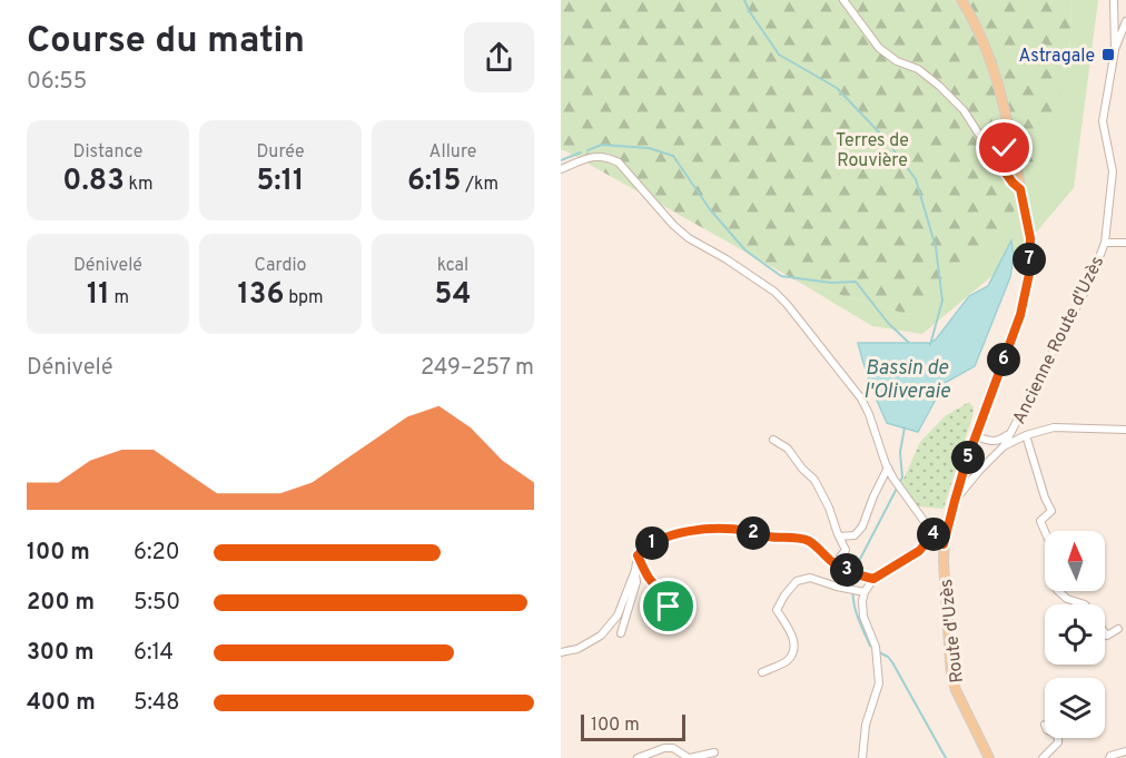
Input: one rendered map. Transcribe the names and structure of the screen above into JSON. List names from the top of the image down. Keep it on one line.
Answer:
{"streets":{"main road":["Route d'Uzès"],"street":["Ancienne Route d'Uzès"]},"crossings":[["Ancienne Route d'Uzès","Route d'Uzès"]],"water":["Bassin de l'Oliveraie"],"parks":["Terres de Rouvière"],"places":{"transit":["Astragale"]},"scale_bar":"100 m","north":"top","page":{"heading":["Course du matin","06:55"],"stats":[["Distance","0.83 km"],["Durée","5:11"],["Allure","6:15 /km"],["Dénivelé","11 m"],["Cardio","136 bpm"],["kcal","54"]],"pins":["7","6","5","2","4","1","3"],"chart":["Dénivelé","249–257 m"],"list":[{"name":"100 m","note":"6:20"},{"name":"200 m","note":"5:50"},{"name":"300 m","note":"6:14"},{"name":"400 m","note":"5:48"}],"scale":"100 m"}}
